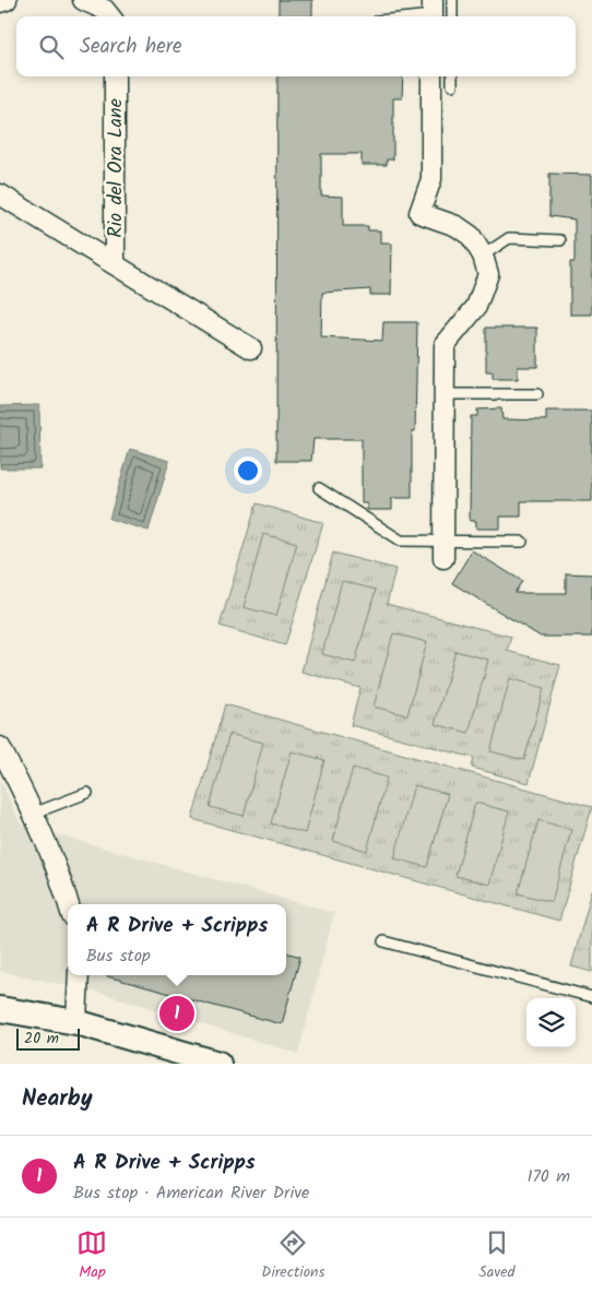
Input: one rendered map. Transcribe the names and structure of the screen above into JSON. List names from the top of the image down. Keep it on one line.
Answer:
{"streets":{"street":["Rio del Ora Lane"]},"scale_bar":"20 m","page":{"search":"Search here","popup":["A R Drive + Scripps","Bus stop"],"pins":"1","scale":"20 m","heading":"Nearby","list":[{"mark":"1","name":"A R Drive + Scripps","note":"Bus stop · American River Drive","value":"170 m"}],"nav":["Map","Directions","Saved"]}}
